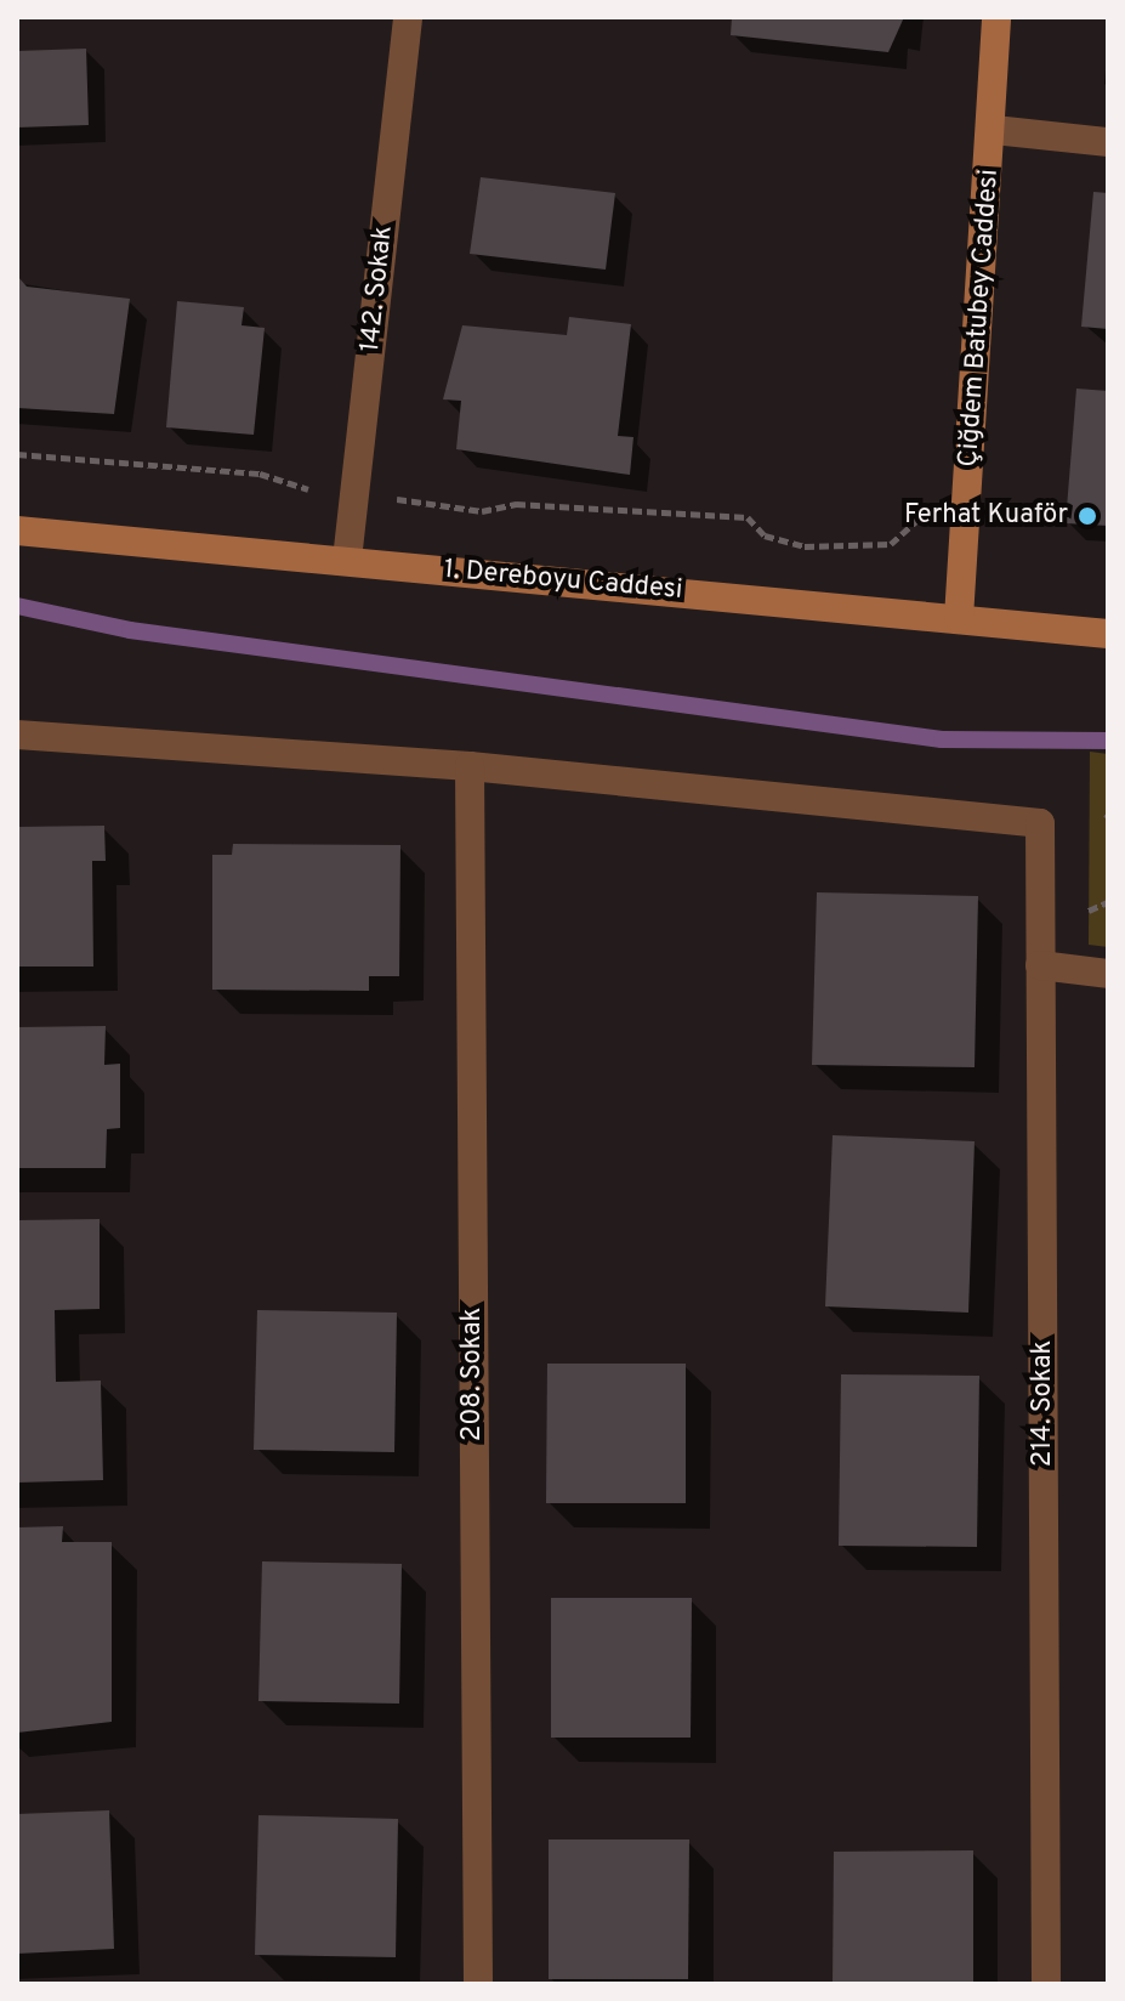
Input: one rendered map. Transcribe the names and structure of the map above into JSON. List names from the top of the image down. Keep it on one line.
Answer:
{"streets":{"main road":["Çiğdem Batubey Caddesi","1. Dereboyu Caddesi"],"street":["142. Sokak","208. Sokak","214. Sokak"]},"crossings":[["142. Sokak","1. Dereboyu Caddesi"],["Çiğdem Batubey Caddesi","1. Dereboyu Caddesi"],["208. Sokak","214. Sokak"]],"places":["Ferhat Kuaför"]}
